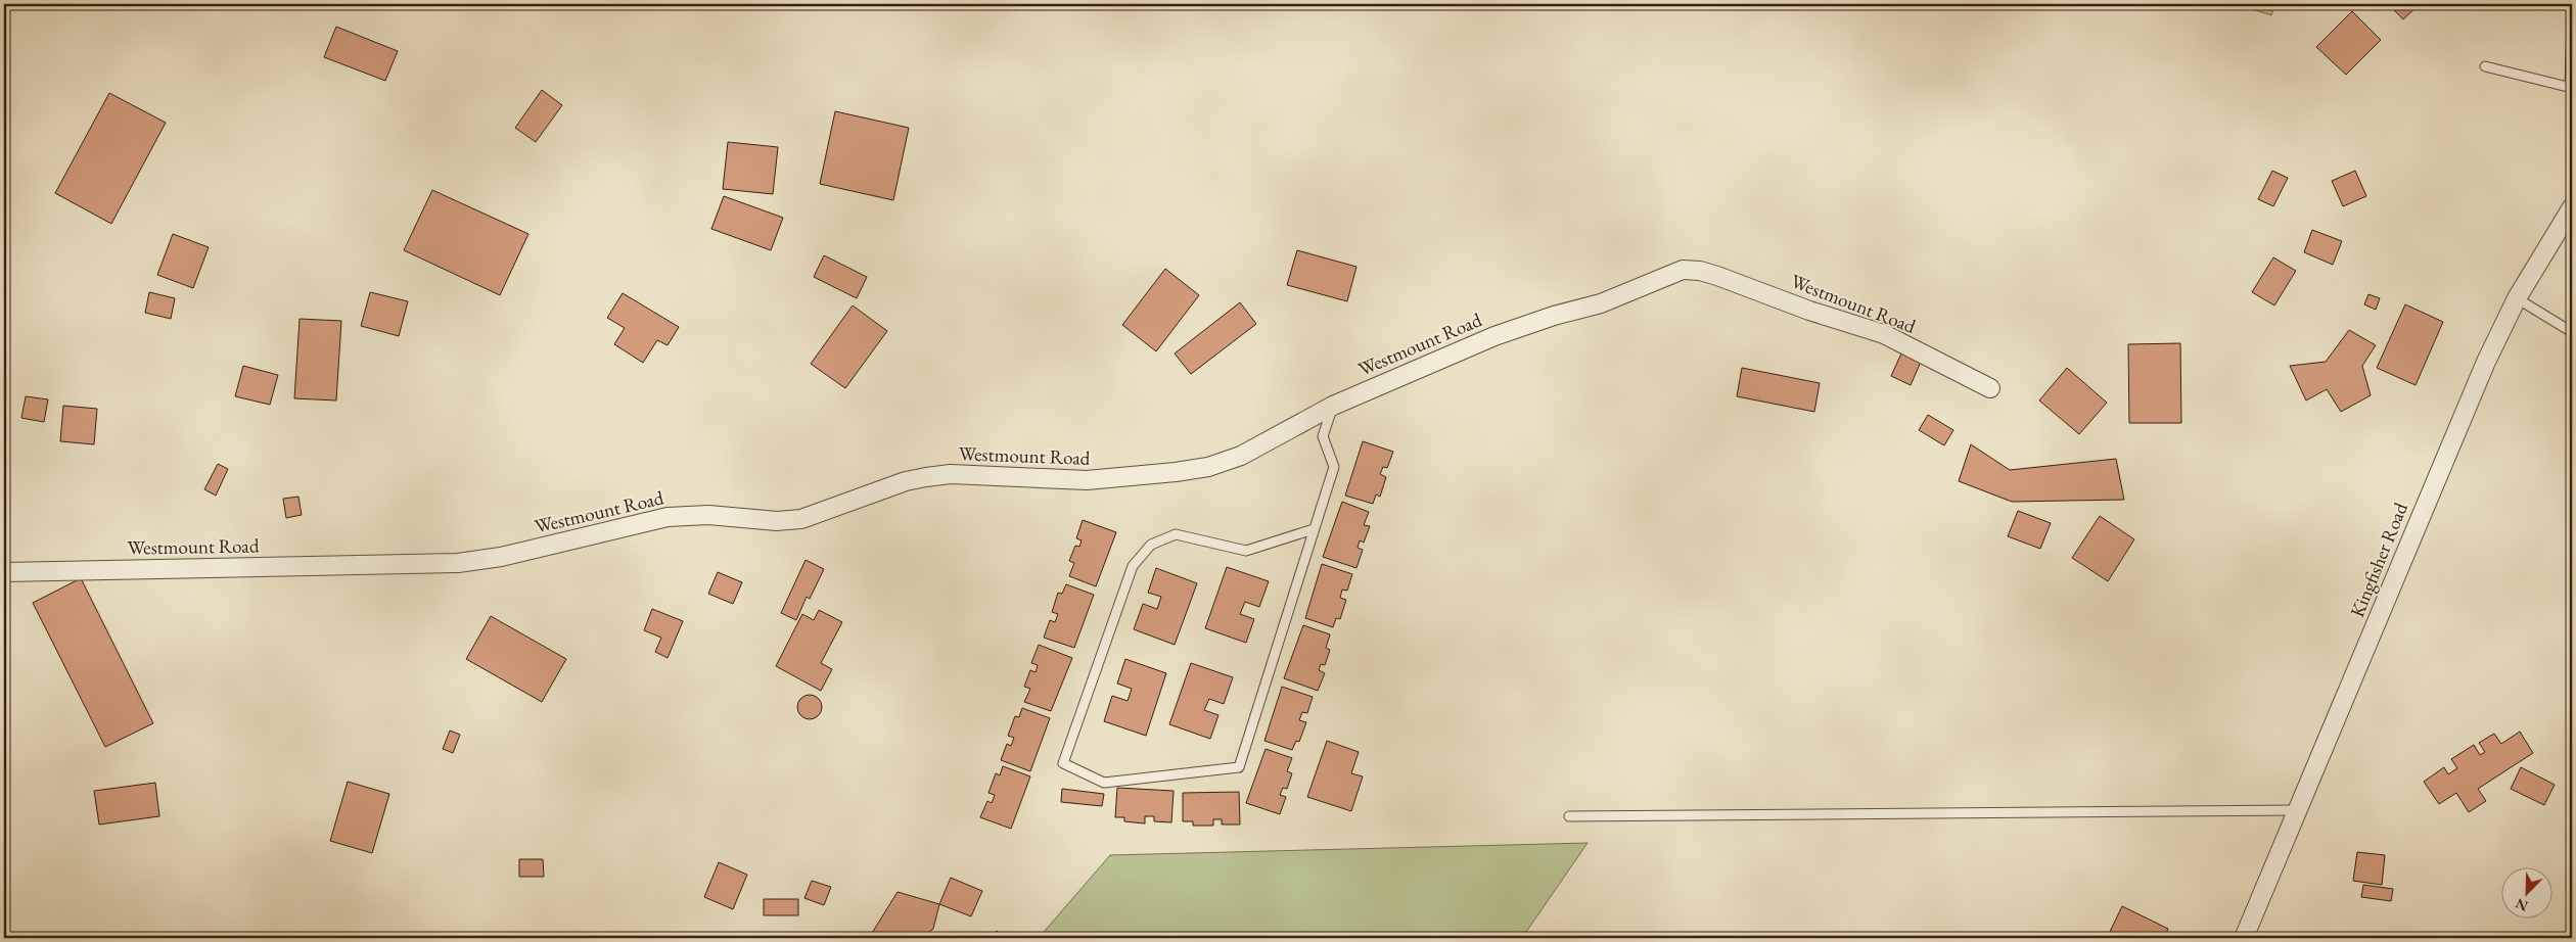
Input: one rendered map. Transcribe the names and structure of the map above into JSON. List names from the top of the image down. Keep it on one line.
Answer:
{"streets":{"street":["Westmount Road","Kingfisher Road"]},"north":"bottom left"}
